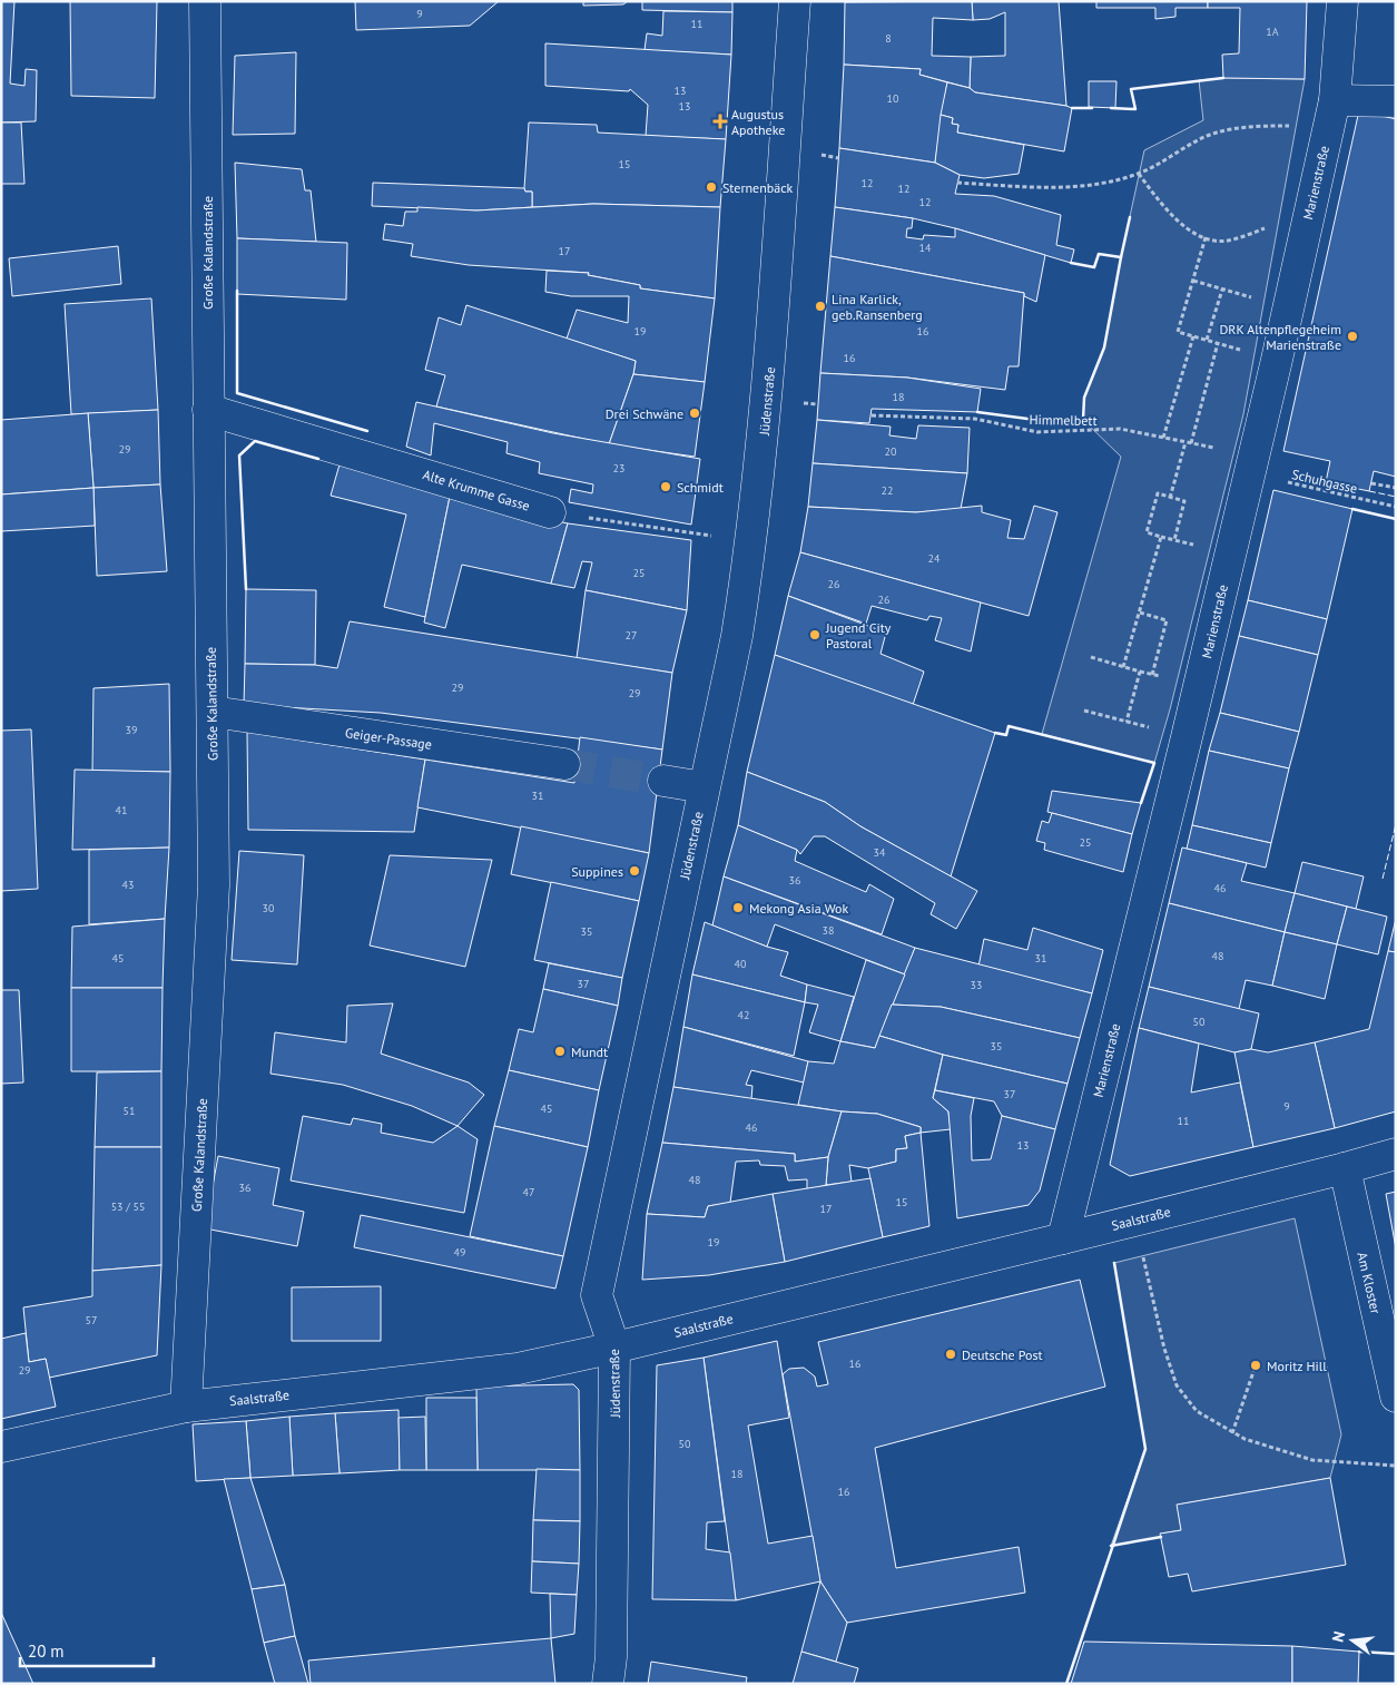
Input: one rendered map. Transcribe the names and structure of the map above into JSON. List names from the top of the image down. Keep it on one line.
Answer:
{"streets":{"street":["Marienstraße","Große Kalandstraße","Jüdenstraße","Alte Krumme Gasse","Geiger-Passage","Saalstraße","Am Kloster"],"path":["Himmelbett","Schuhgasse"]},"crossings":[["Marienstraße","Himmelbett"],["Marienstraße","Schuhgasse"],["Marienstraße","Saalstraße"],["Große Kalandstraße","Alte Krumme Gasse"],["Große Kalandstraße","Geiger-Passage"],["Große Kalandstraße","Saalstraße"],["Jüdenstraße","Saalstraße"],["Himmelbett","Schuhgasse"],["Saalstraße","Am Kloster"]],"places":{"health":["Augustus Apotheke"],"other":["Sternenbäck","Lina Karlick, geb.Ransenberg","DRK Altenpflegeheim Marienstraße","Drei Schwäne","Schmidt","Jugend City Pastoral","Suppines","Mekong Asia Wok","Mundt","Deutsche Post","Moritz Hill"]},"house_numbers":["9","11","1A","8","13","10","13","15","12","12","12","14","17","19","16","16","18","29","20","23","22","24","25","26","26","27","29","29","39","31","41","25","34","36","43","46","30","38","35","48","45","31","40","37","33","42","50","35","37","9","45","51","11","46","13","48","36","47","15","53 / 55","17","19","49","57","16","29","50","18","16"],"scale_bar":"20 m","north":"left"}
